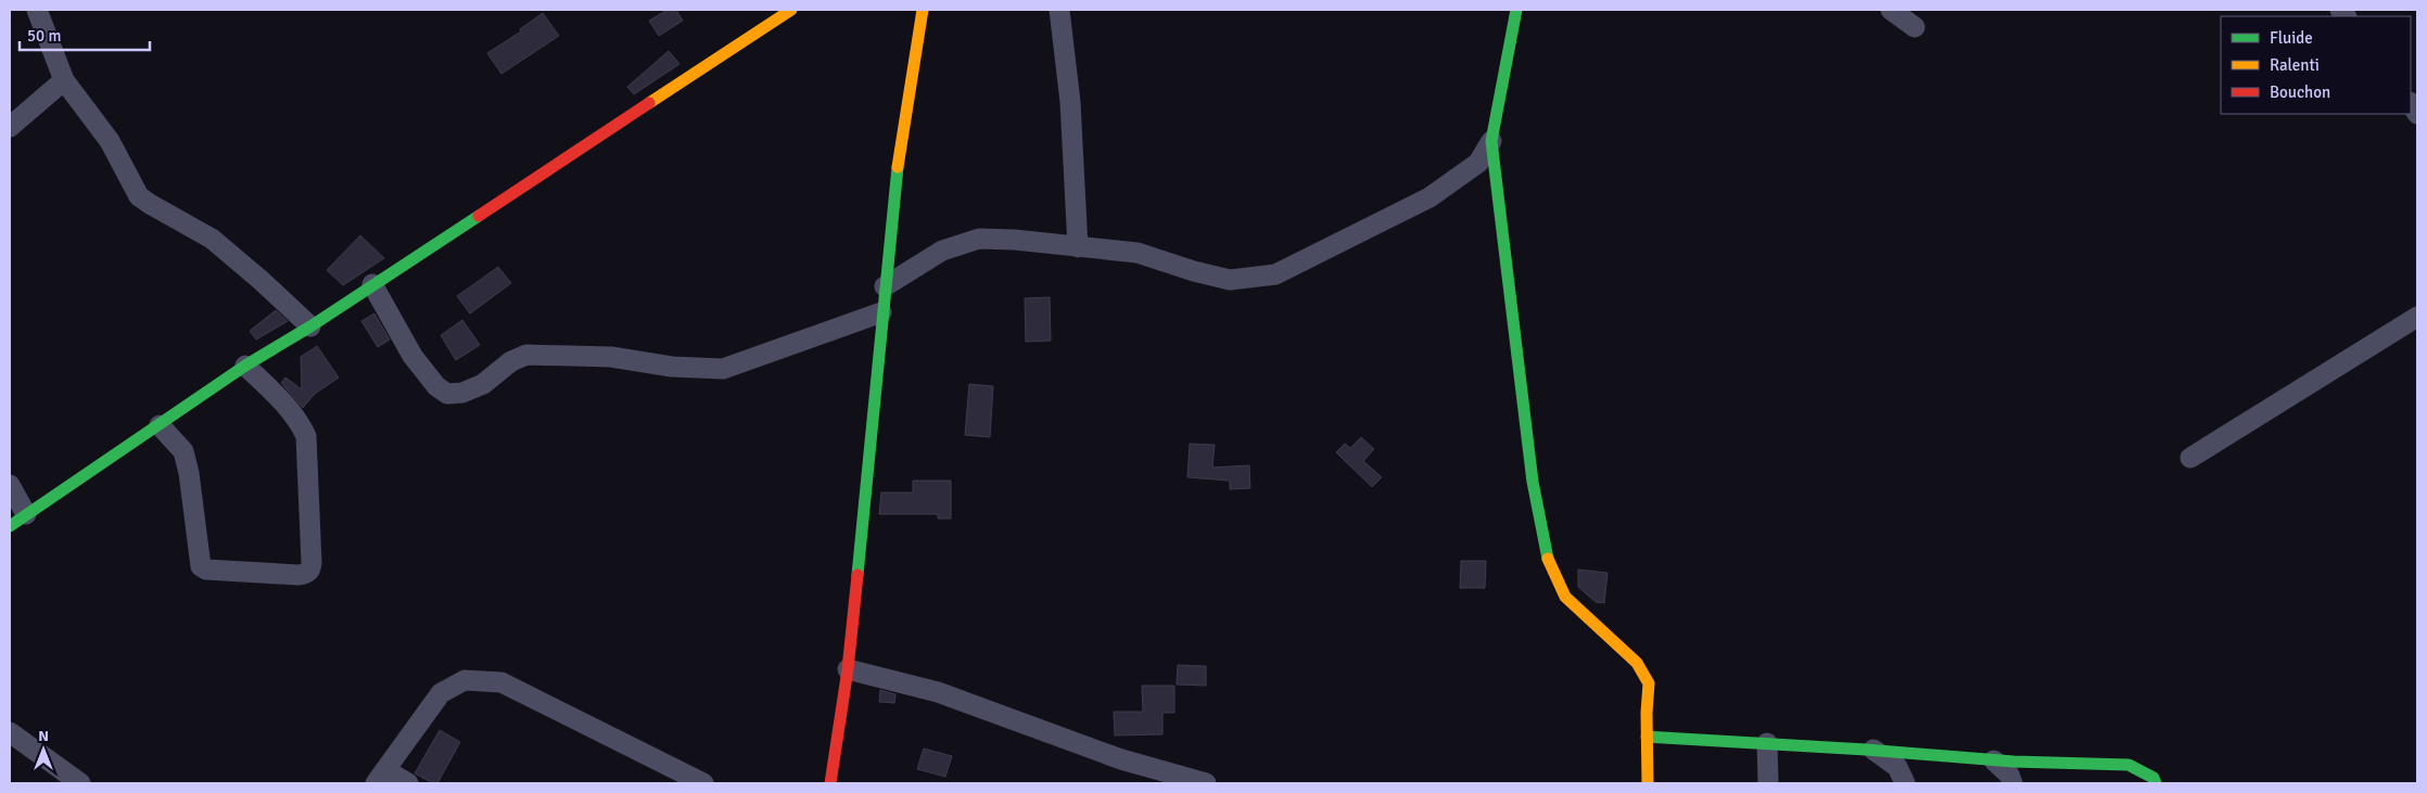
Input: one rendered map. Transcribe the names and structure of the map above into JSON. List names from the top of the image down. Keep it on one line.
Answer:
{"legend":["Fluide","Ralenti","Bouchon"],"scale_bar":"50 m","north":"top"}
